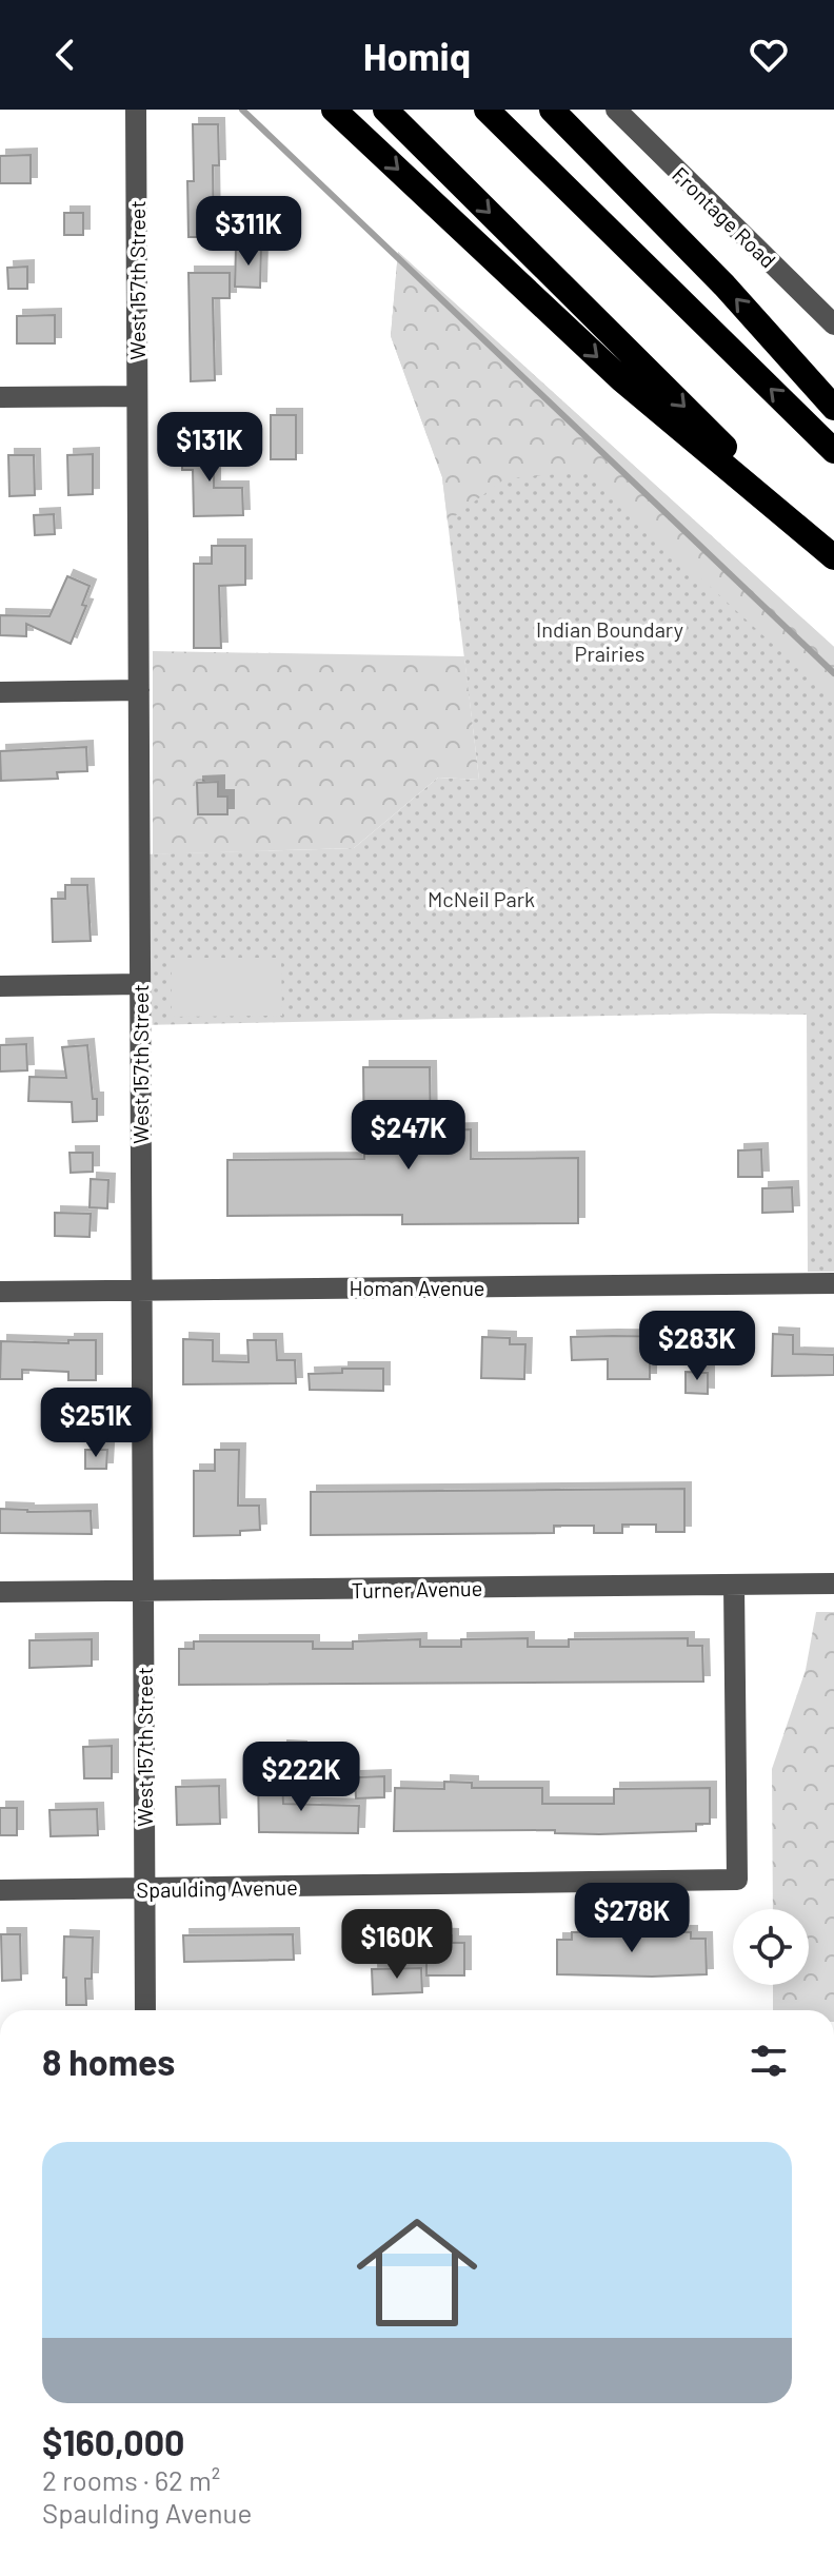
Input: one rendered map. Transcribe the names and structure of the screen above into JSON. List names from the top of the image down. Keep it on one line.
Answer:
{"streets":{"street":["Frontage Road","West 157th Street","Homan Avenue","Turner Avenue","Spaulding Avenue"]},"crossings":[["West 157th Street","Homan Avenue"],["West 157th Street","Turner Avenue"],["West 157th Street","Spaulding Avenue"],["Turner Avenue","Spaulding Avenue"]],"parks":["Indian Boundary Prairies","McNeil Park"],"page":{"header":"Homiq","price":["$311K","$131K","$247K","$283K","$251K","$222K","$278K","$160K"],"heading":"8 homes","list":[{"name":"$160,000","note":"2 rooms · 62 m² · Spaulding Avenue"}]}}
